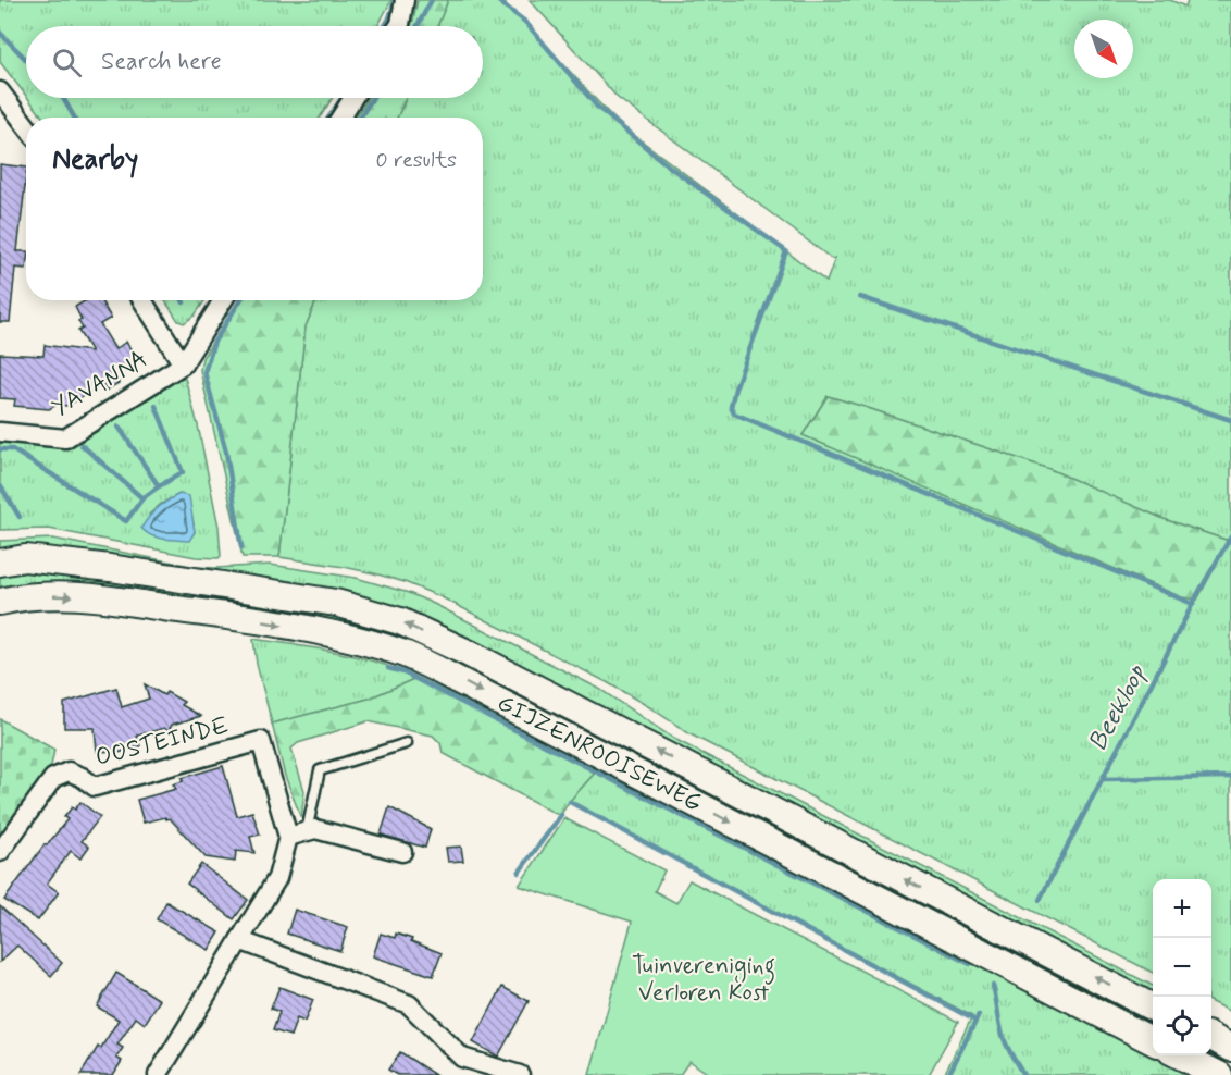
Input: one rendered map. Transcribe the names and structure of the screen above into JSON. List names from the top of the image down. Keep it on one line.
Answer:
{"streets":{"main road":["GIJZENROOISEWEG"],"street":["YAVANNA","OOSTEINDE"]},"water":["Beekloop"],"parks":["Tuinvereniging Verloren Kost"],"north":"bottom right","page":{"search":"Search here","heading":["Nearby","0 results"],"map_buttons":["+","−"]}}
